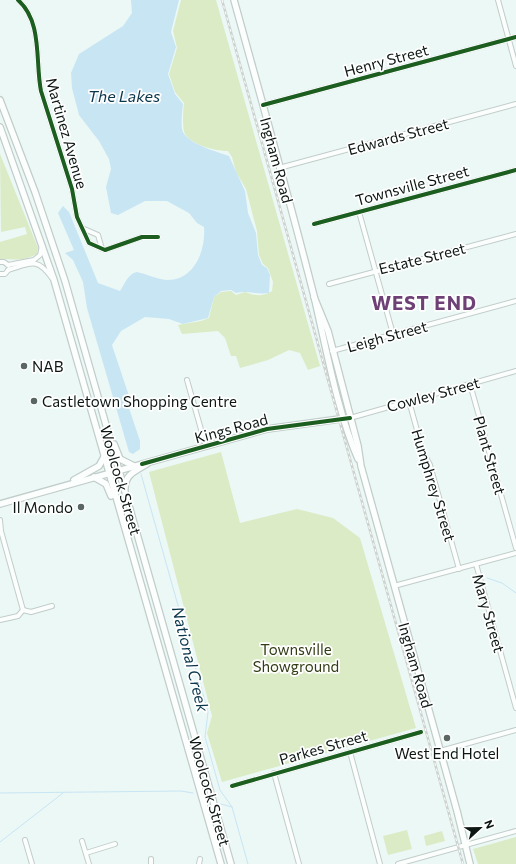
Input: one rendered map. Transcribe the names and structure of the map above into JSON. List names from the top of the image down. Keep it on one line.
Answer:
{"streets":{"main road":["Ingham Road","Kings Road","Woolcock Street"],"street":["Henry Street","Martinez Avenue","Edwards Street","Townsville Street","Estate Street","Leigh Street","Cowley Street","Plant Street","Humphrey Street","Mary Street","Parkes Street"]},"crossings":[["Henry Street","Ingham Road"],["Edwards Street","Ingham Road"],["Ingham Road","Leigh Street"],["Ingham Road","Cowley Street"],["Ingham Road","Kings Road"],["Cowley Street","Kings Road"],["Cowley Street","Plant Street"],["Cowley Street","Humphrey Street"],["Kings Road","Woolcock Street"]],"districts":["WEST END"],"water":["The Lakes","National Creek"],"parks":["Townsville Showground"],"places":["NAB","Castletown Shopping Centre","Il Mondo","West End Hotel"],"north":"right"}
